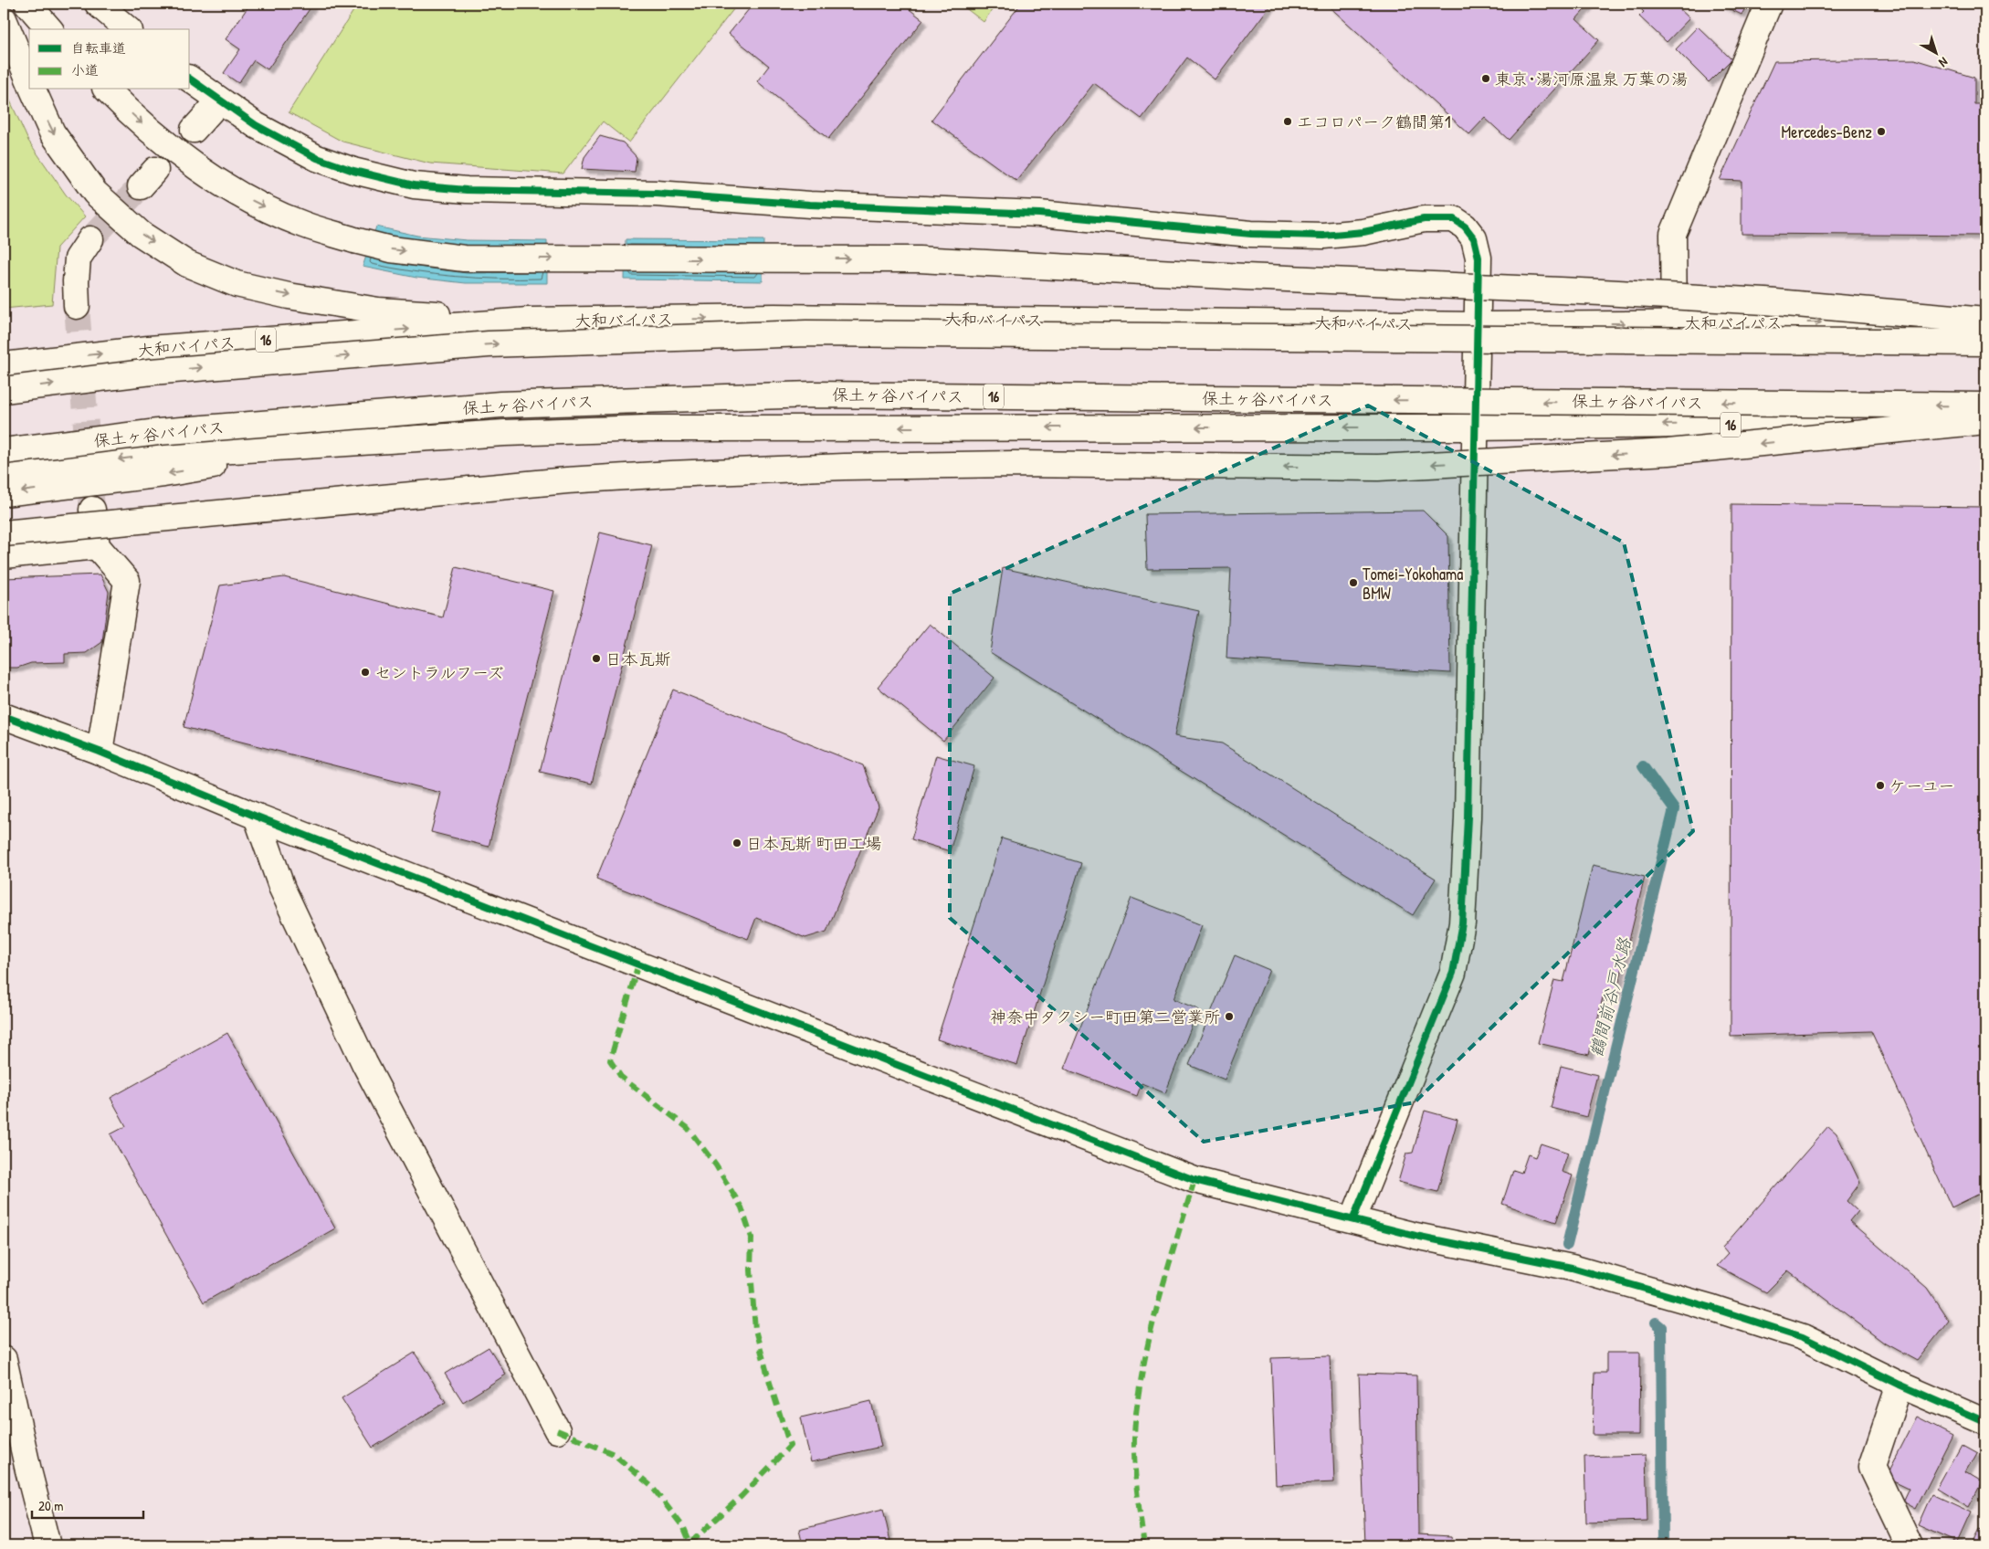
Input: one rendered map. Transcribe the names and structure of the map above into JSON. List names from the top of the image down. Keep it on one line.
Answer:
{"streets":{"main road":["大和バイパス","16","保土ヶ谷バイパス"]},"water":["鶴間前谷戸水路"],"places":["東京･湯河原温泉 万葉の湯","エコロパーク鶴間第1","Mercedes-Benz","Tomei-Yokohama BMW","日本瓦斯","セントラルフーズ","ケーユー","日本瓦斯 町田工場","神奈中タクシー町田第二営業所"],"legend":["自転車道","小道"],"scale_bar":"20 m","north":"bottom right"}
